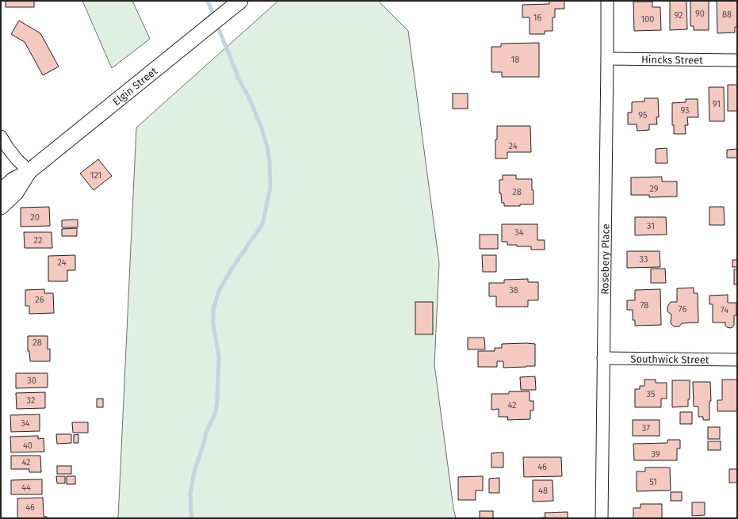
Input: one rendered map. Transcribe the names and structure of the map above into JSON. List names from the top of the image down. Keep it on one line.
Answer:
{"streets":{"street":["Hincks Street","Elgin Street","Rosebery Place","Southwick Street"]},"crossings":[["Hincks Street","Rosebery Place"],["Rosebery Place","Southwick Street"]],"house_numbers":["90","88","92","16","100","18","91","93","95","24","121","29","28","20","31","34","22","33","24","38","26","78","76","74","28","30","35","32","42","34","37","40","39","42","46","51","44","48","46"]}
